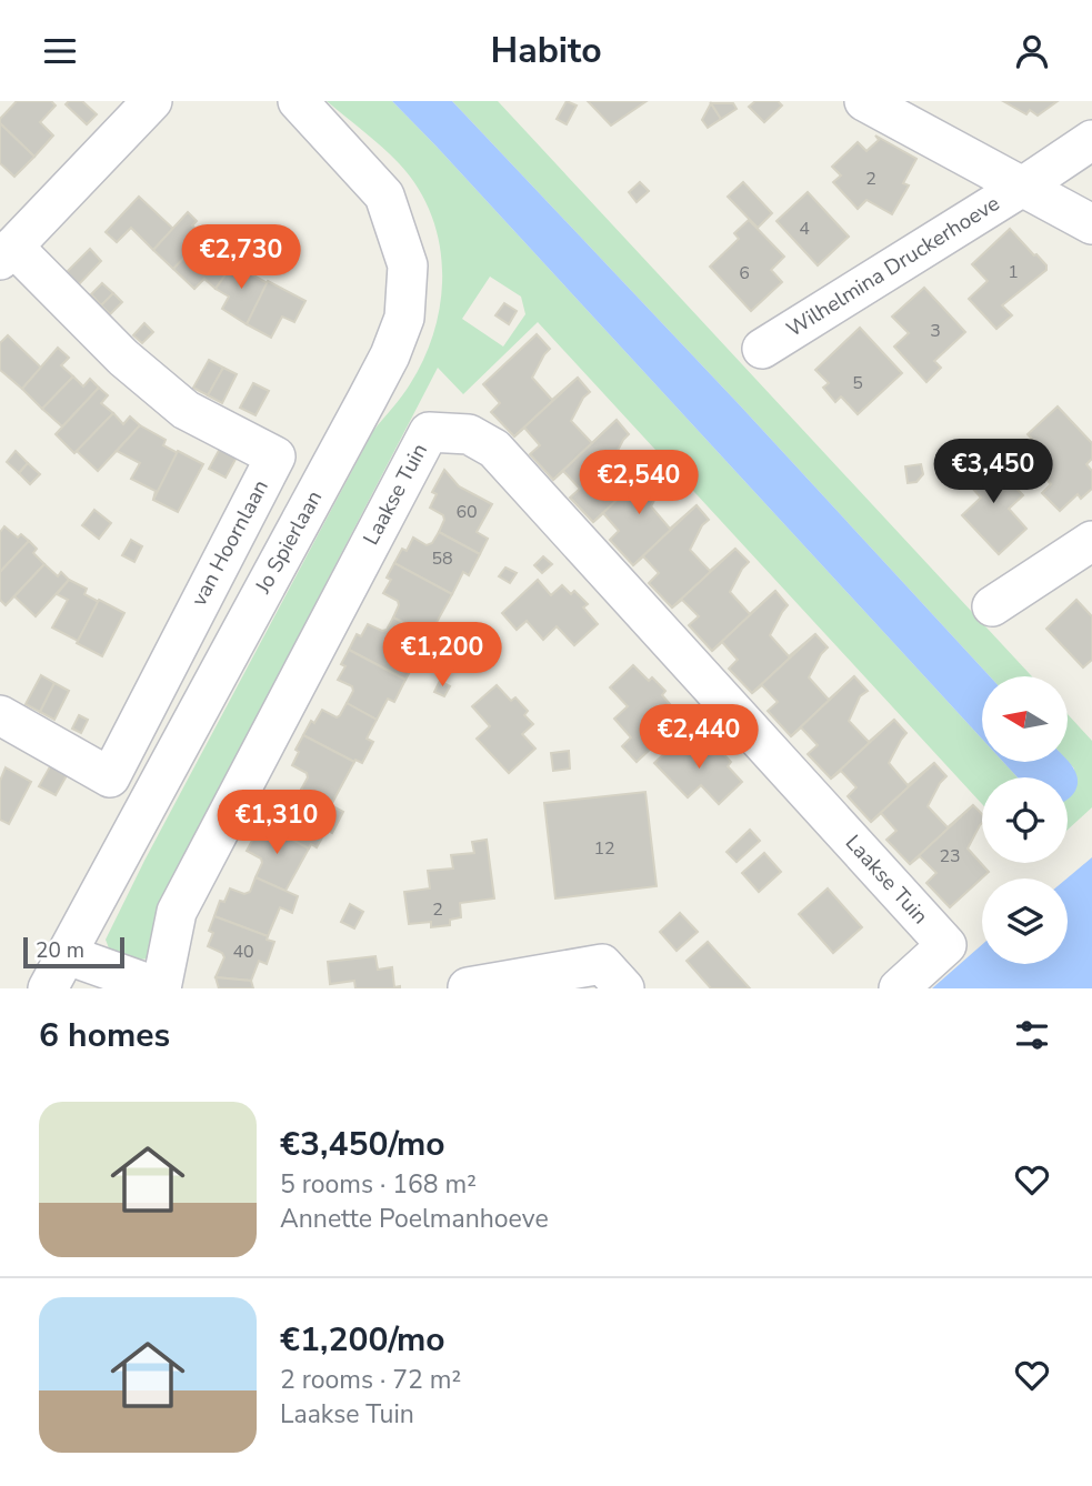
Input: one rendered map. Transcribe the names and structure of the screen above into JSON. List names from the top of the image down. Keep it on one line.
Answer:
{"streets":{"street":["Wilhelmina Druckerhoeve","Laakse Tuin","Jo Spierlaan","van Hoornlaan"]},"crossings":[["Laakse Tuin","Jo Spierlaan"]],"house_numbers":["2","4","1","6","3","5","60","58","12","23","2","40"],"scale_bar":"20 m","north":"left","page":{"header":"Habito","price":["€2,730","€3,450","€2,540","€1,200","€2,440","€1,310"],"scale":"20 m","heading":"6 homes","list":[{"name":"€3,450/mo","note":"5 rooms · 168 m² · Annette Poelmanhoeve"},{"name":"€1,200/mo","note":"2 rooms · 72 m² · Laakse Tuin"}]}}
